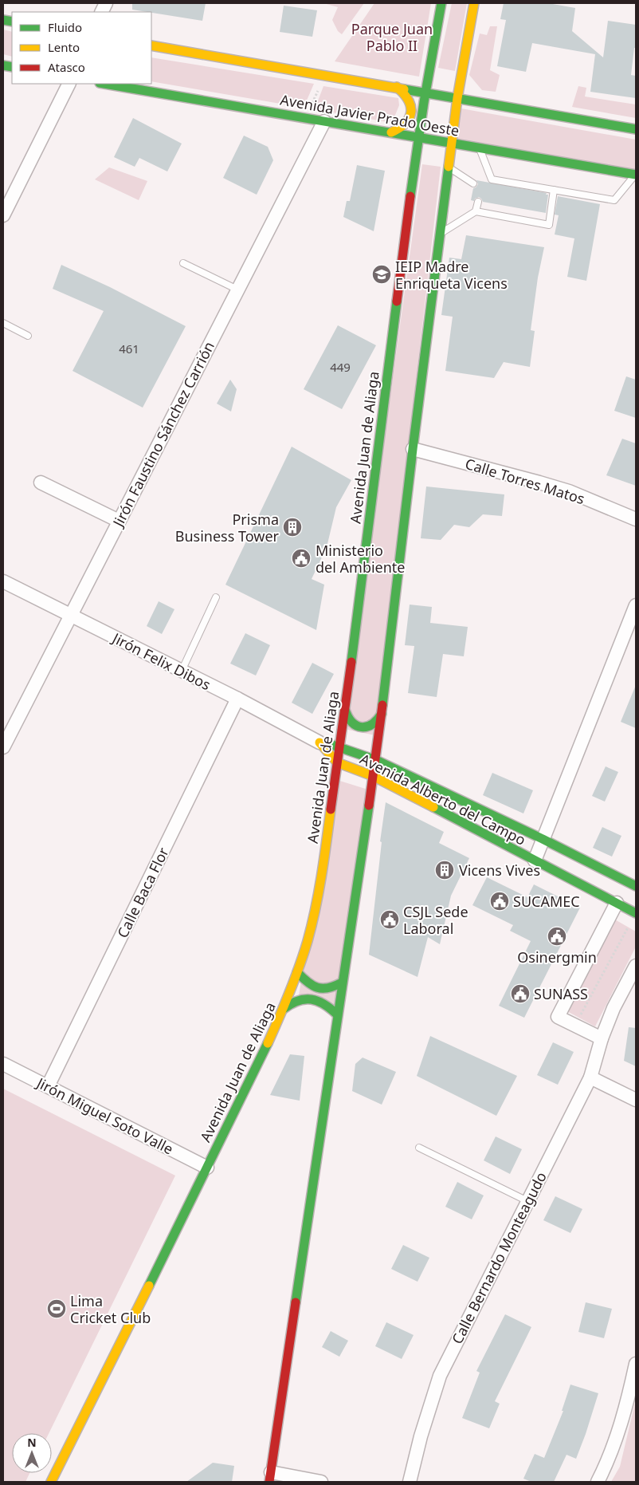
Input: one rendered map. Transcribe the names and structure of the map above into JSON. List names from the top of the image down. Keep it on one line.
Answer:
{"streets":{"main road":["Avenida Javier Prado Oeste","Avenida Juan de Aliaga","Avenida Alberto del Campo"],"street":["Jirón Faustino Sánchez Carrión","Calle Torres Matos","Jirón Felix Dibos","Calle Baca Flor","Jirón Miguel Soto Valle","Calle Bernardo Monteagudo"]},"crossings":[["Avenida Javier Prado Oeste","Jirón Faustino Sánchez Carrión"],["Avenida Javier Prado Oeste","Avenida Juan de Aliaga"],["Jirón Faustino Sánchez Carrión","Jirón Felix Dibos"],["Avenida Juan de Aliaga","Avenida Alberto del Campo"],["Avenida Juan de Aliaga","Jirón Miguel Soto Valle"],["Jirón Felix Dibos","Avenida Alberto del Campo"],["Jirón Felix Dibos","Calle Baca Flor"],["Calle Baca Flor","Jirón Miguel Soto Valle"]],"parks":["Parque Juan Pablo II"],"places":{"school or university":["IEIP Madre Enriqueta Vicens"],"building":["Prisma Business Tower","Vicens Vives"],"public building":["Ministerio del Ambiente","SUCAMEC","CSJL Sede Laboral","Osinergmin","SUNASS"],"sports":["Lima Cricket Club"]},"house_numbers":["461","449"],"legend":["Fluido","Lento","Atasco"],"north":"top"}
